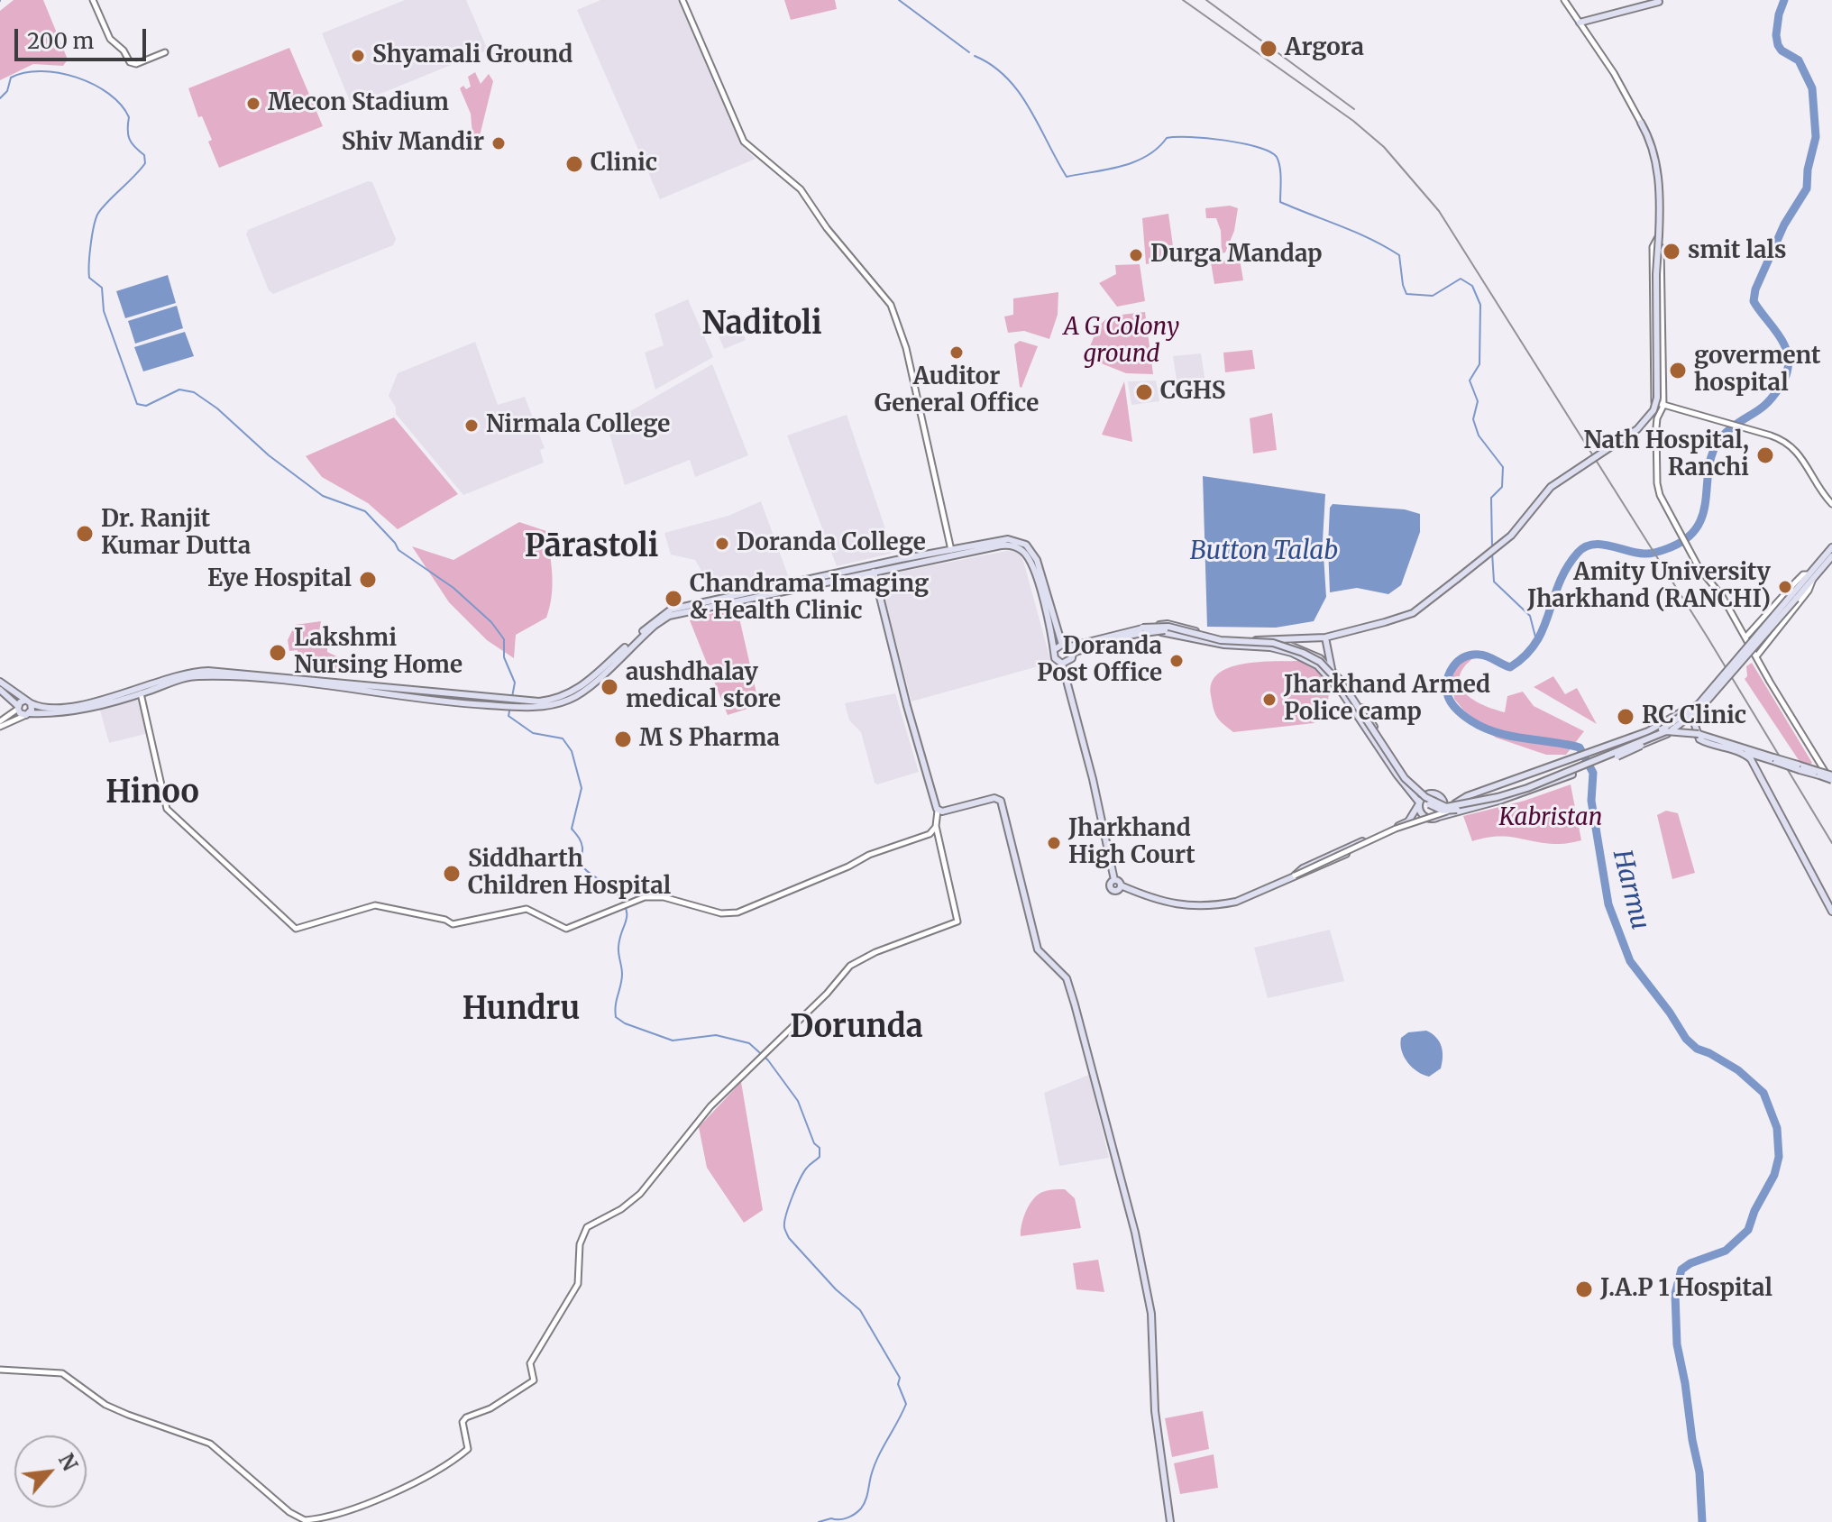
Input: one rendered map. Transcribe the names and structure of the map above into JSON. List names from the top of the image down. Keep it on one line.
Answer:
{"districts":["Naditoli","Pārastoli","Hinoo","Hundru","Dorunda"],"water":["Button Talab","Harmu"],"parks":["A G Colony ground","Kabristan"],"places":["Argora","Shyamali Ground","Mecon Stadium","Shiv Mandir","Clinic","smit lals","Durga Mandap","Auditor General Office","goverment hospital","CGHS","Nirmala College","Nath Hospital, Ranchi","Dr. Ranjit Kumar Dutta","Doranda College","Eye Hospital","Amity University Jharkhand (RANCHI)","Chandrama Imaging & Health Clinic","Lakshmi Nursing Home","Doranda Post Office","aushdhalay medical store","Jharkhand Armed Police camp","RC Clinic","M S Pharma","Jharkhand High Court","Siddharth Children Hospital","J.A.P 1 Hospital"],"scale_bar":"200 m","north":"top right"}
